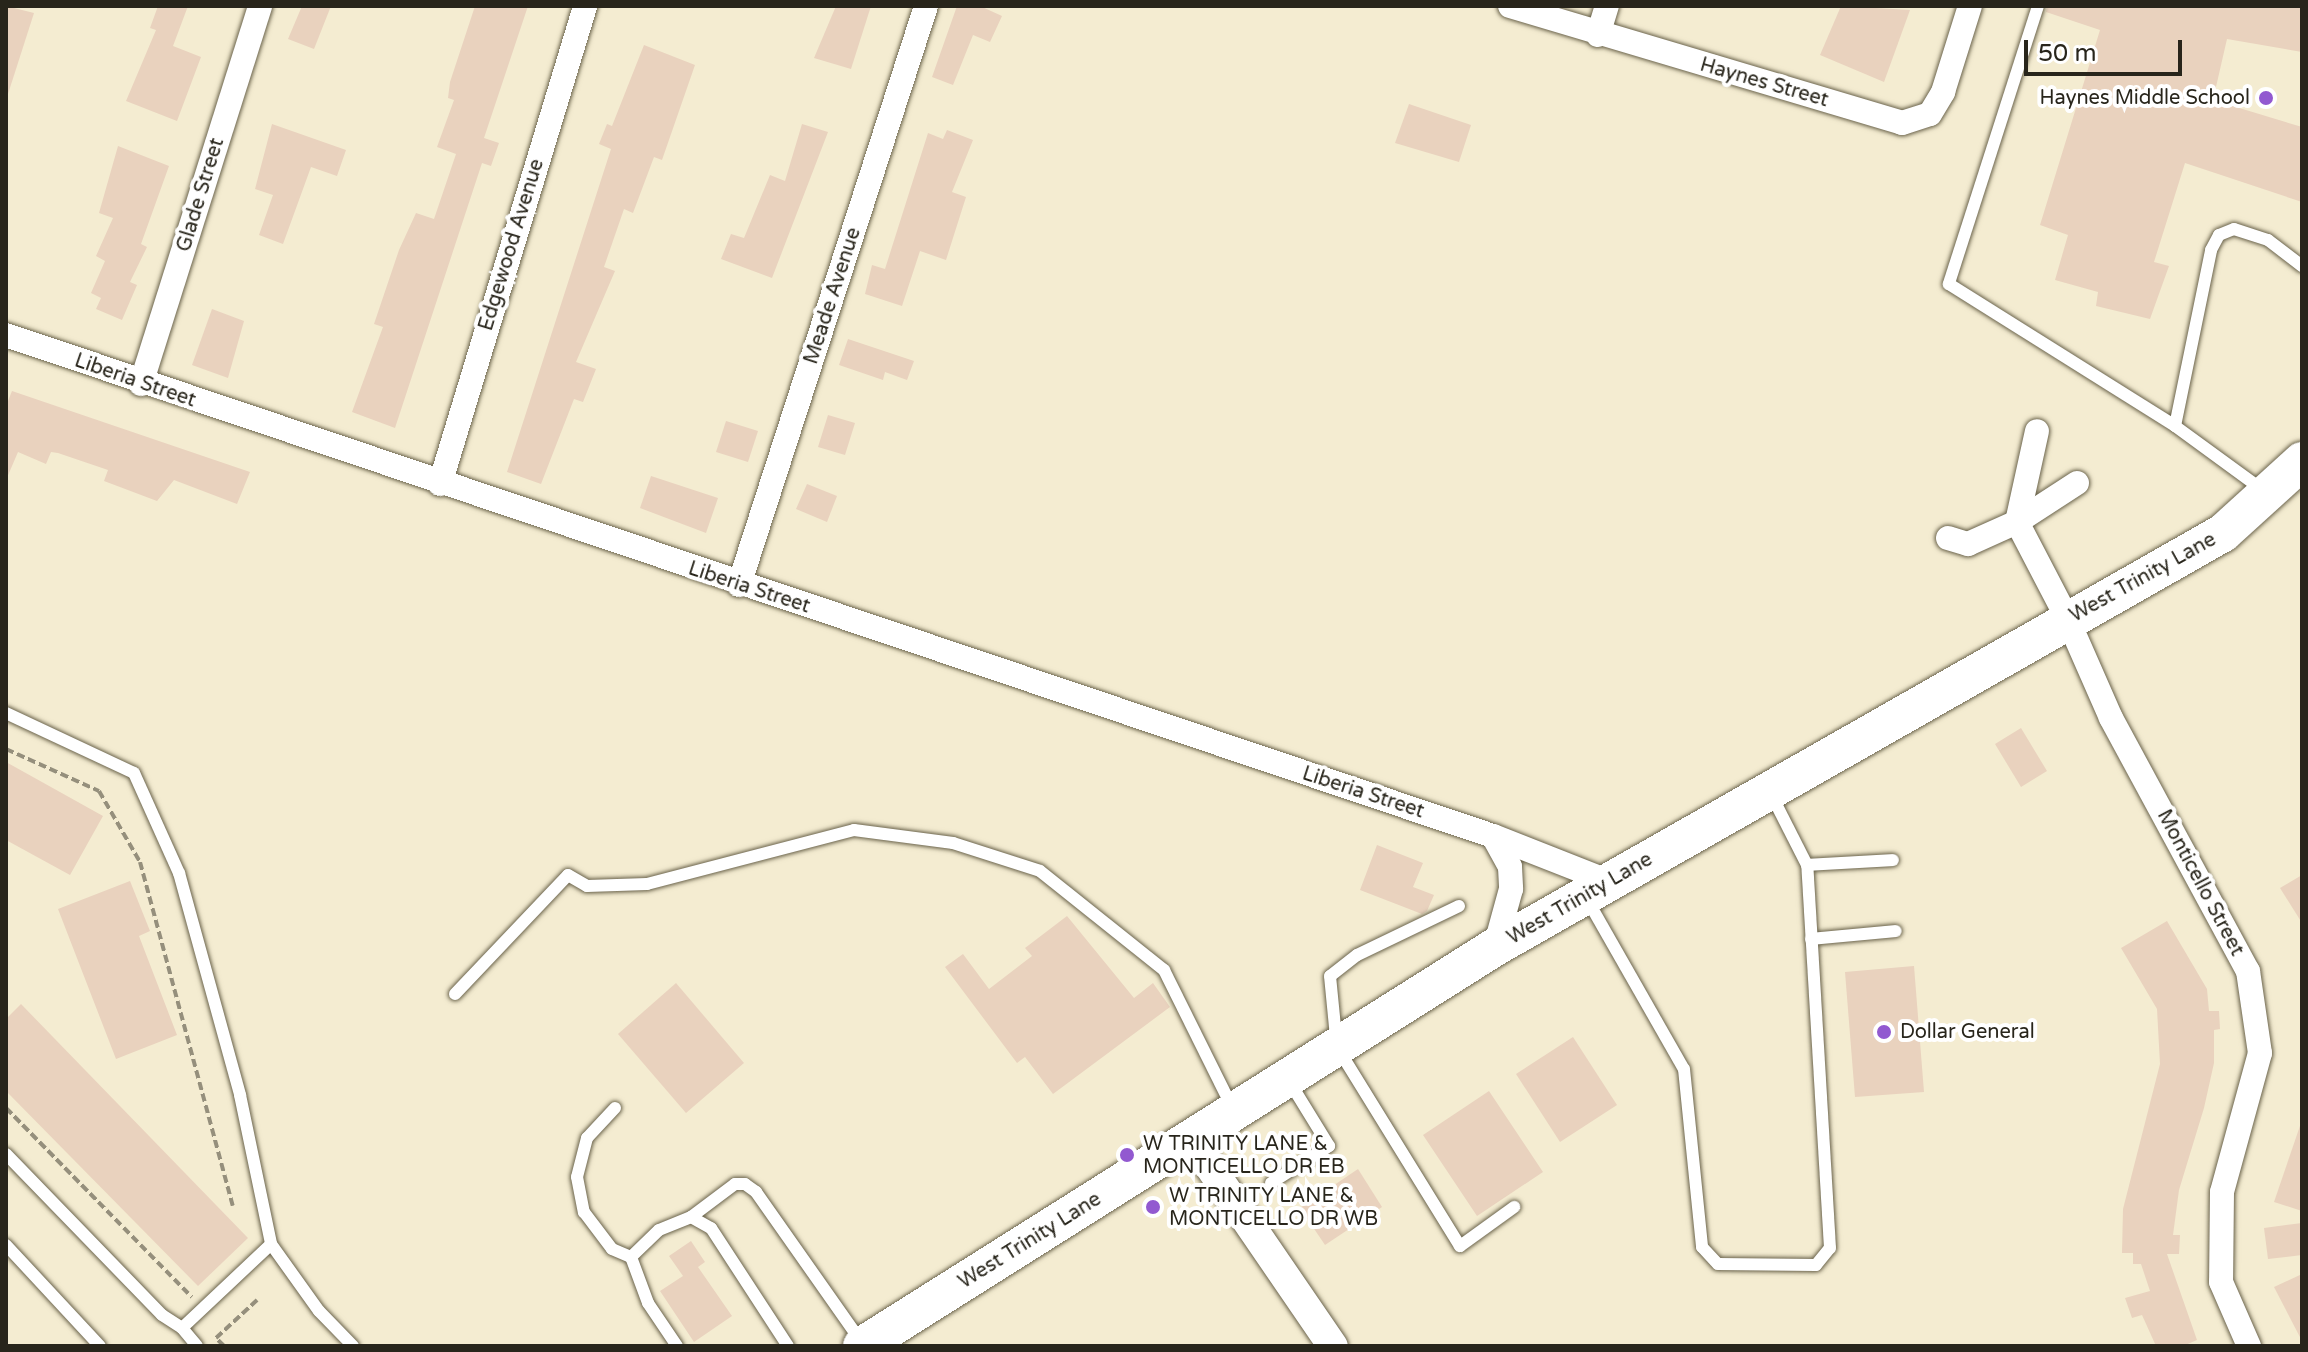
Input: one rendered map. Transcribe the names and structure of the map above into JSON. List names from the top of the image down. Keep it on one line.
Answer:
{"streets":{"main road":["West Trinity Lane"],"street":["Haynes Street","Glade Street","Edgewood Avenue","Meade Avenue","Liberia Street","Monticello Street"]},"crossings":[["Glade Street","Liberia Street"],["Edgewood Avenue","Liberia Street"],["Meade Avenue","Liberia Street"],["Liberia Street","West Trinity Lane"],["West Trinity Lane","Monticello Street"]],"places":["Haynes Middle School","Dollar General","W TRINITY LANE & MONTICELLO DR EB","W TRINITY LANE & MONTICELLO DR WB"],"scale_bar":"50 m"}
